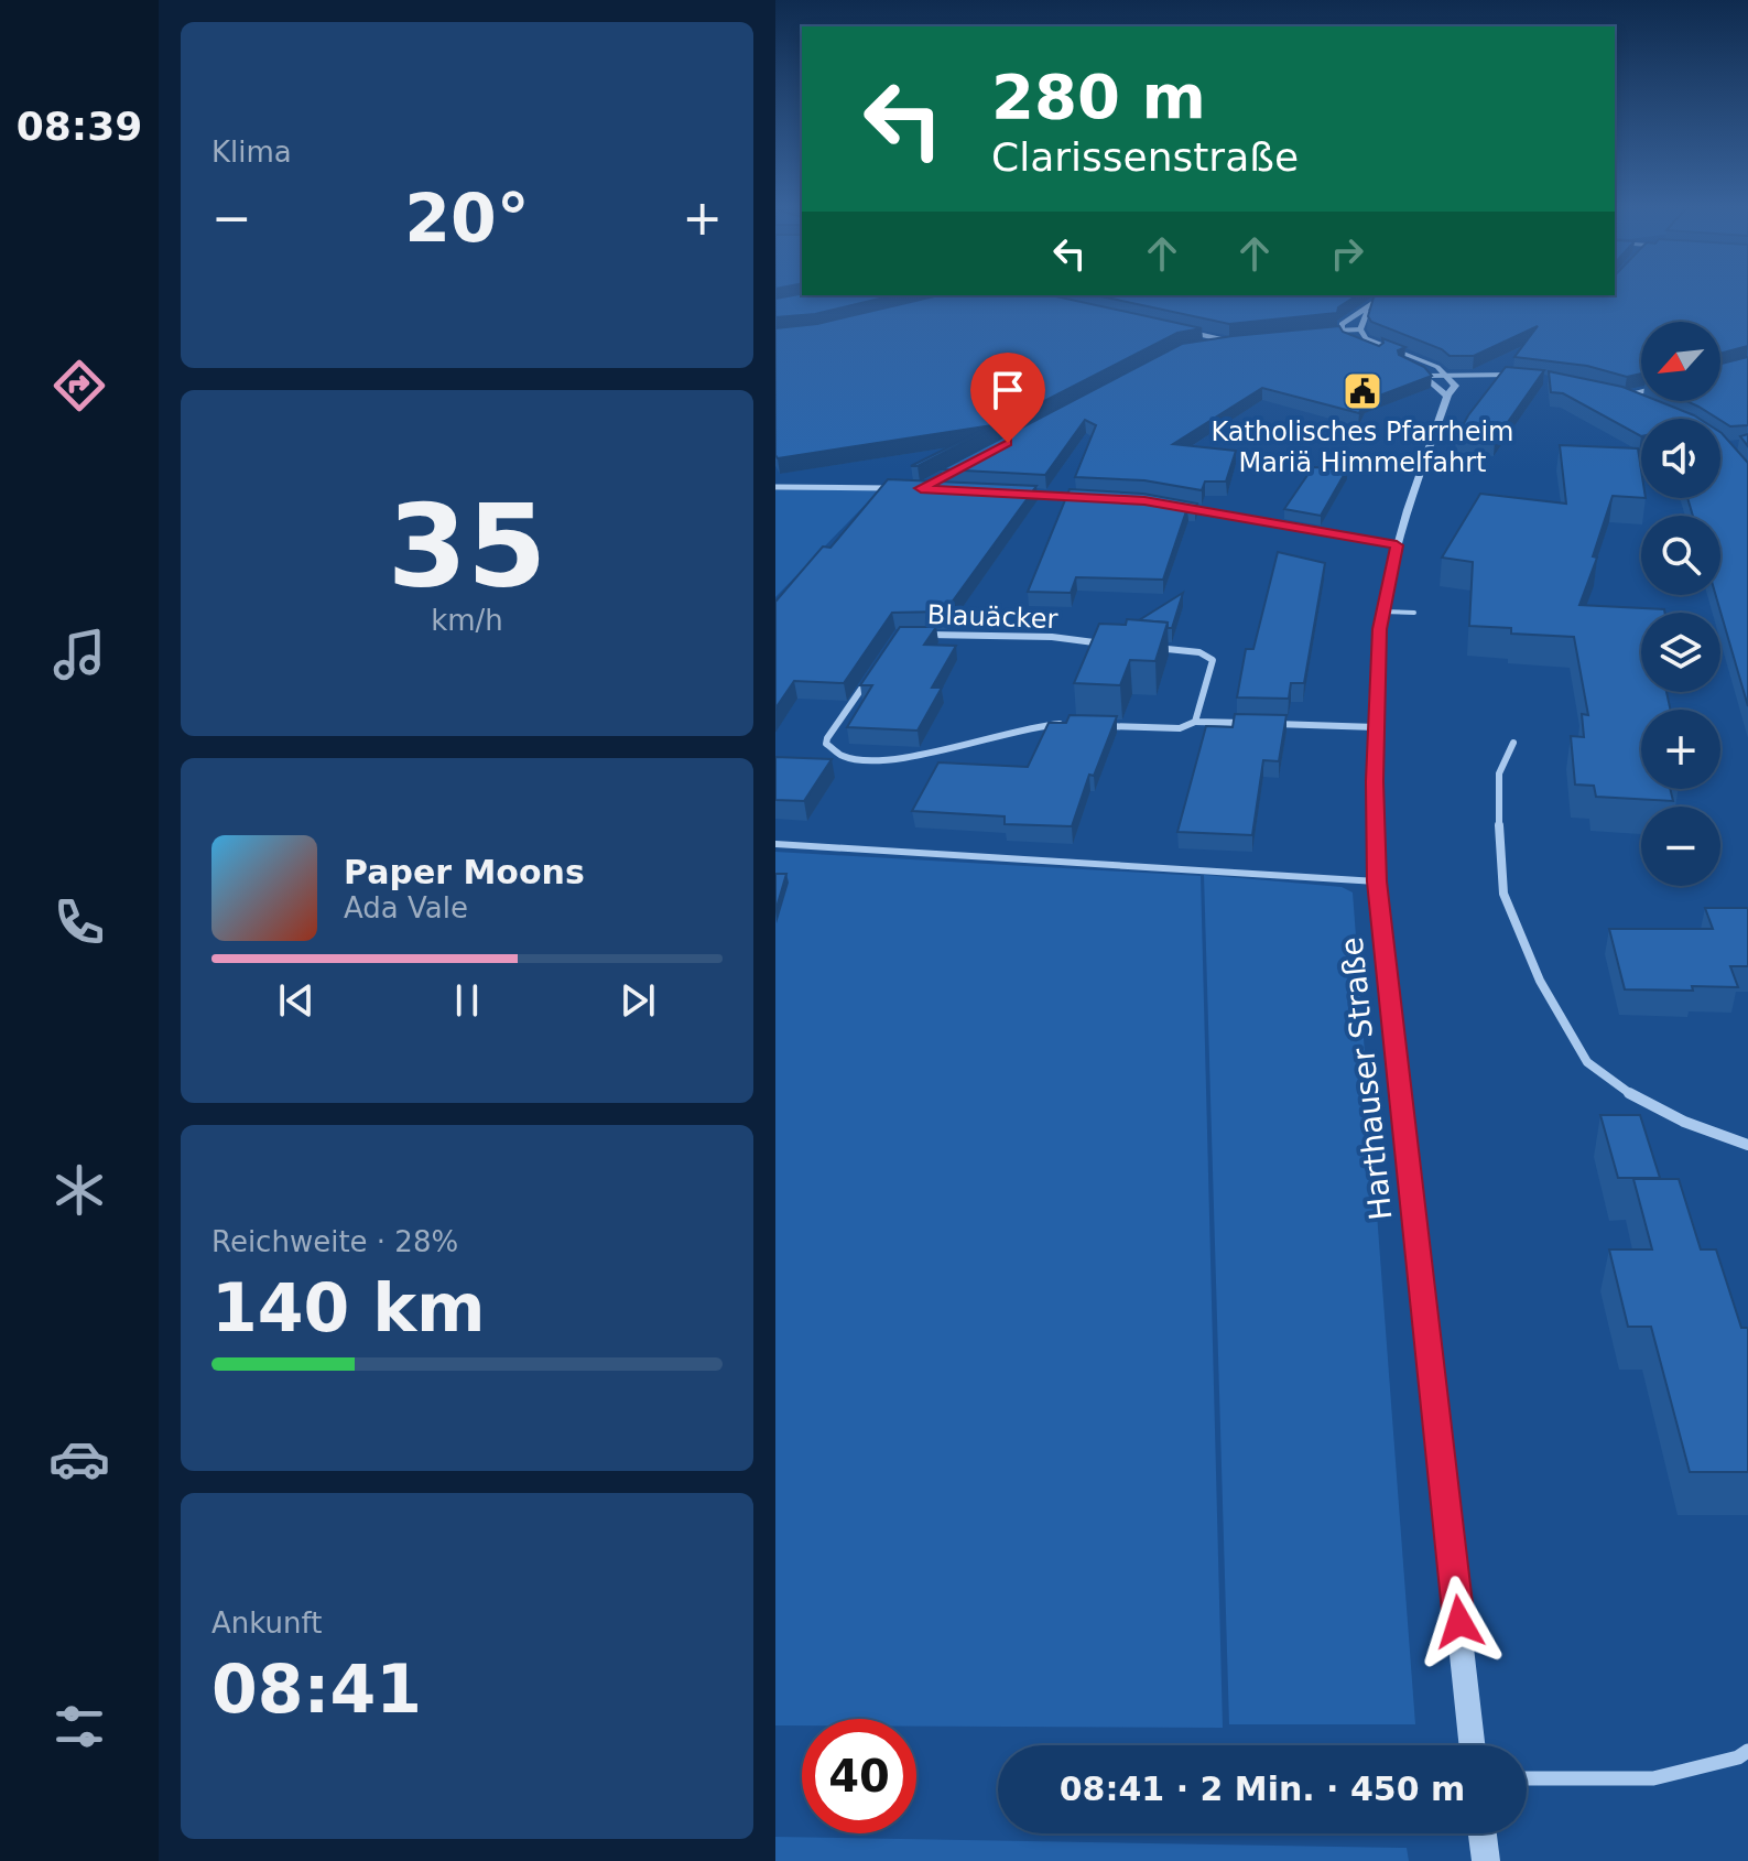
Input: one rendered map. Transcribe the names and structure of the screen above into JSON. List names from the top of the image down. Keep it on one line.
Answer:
{"streets":{"street":["Blauäcker","Harthauser Straße"]},"places":{"public building":["Katholisches Pfarrheim Mariä Himmelfahrt"]},"north":"bottom left","page":{"tabs":"08:39","tile":["Klima",["35","km/h"],["Reichweite · 28%","140 km"],["Ankunft","08:41"]],"turn":["280 m","Clarissenstraße"],"heat":["−","20°","+"],"map_buttons":["+","−"],"song":["Paper Moons","Ada Vale"],"limit":"40","trip":"08:41 · 2 Min. · 450 m"}}
